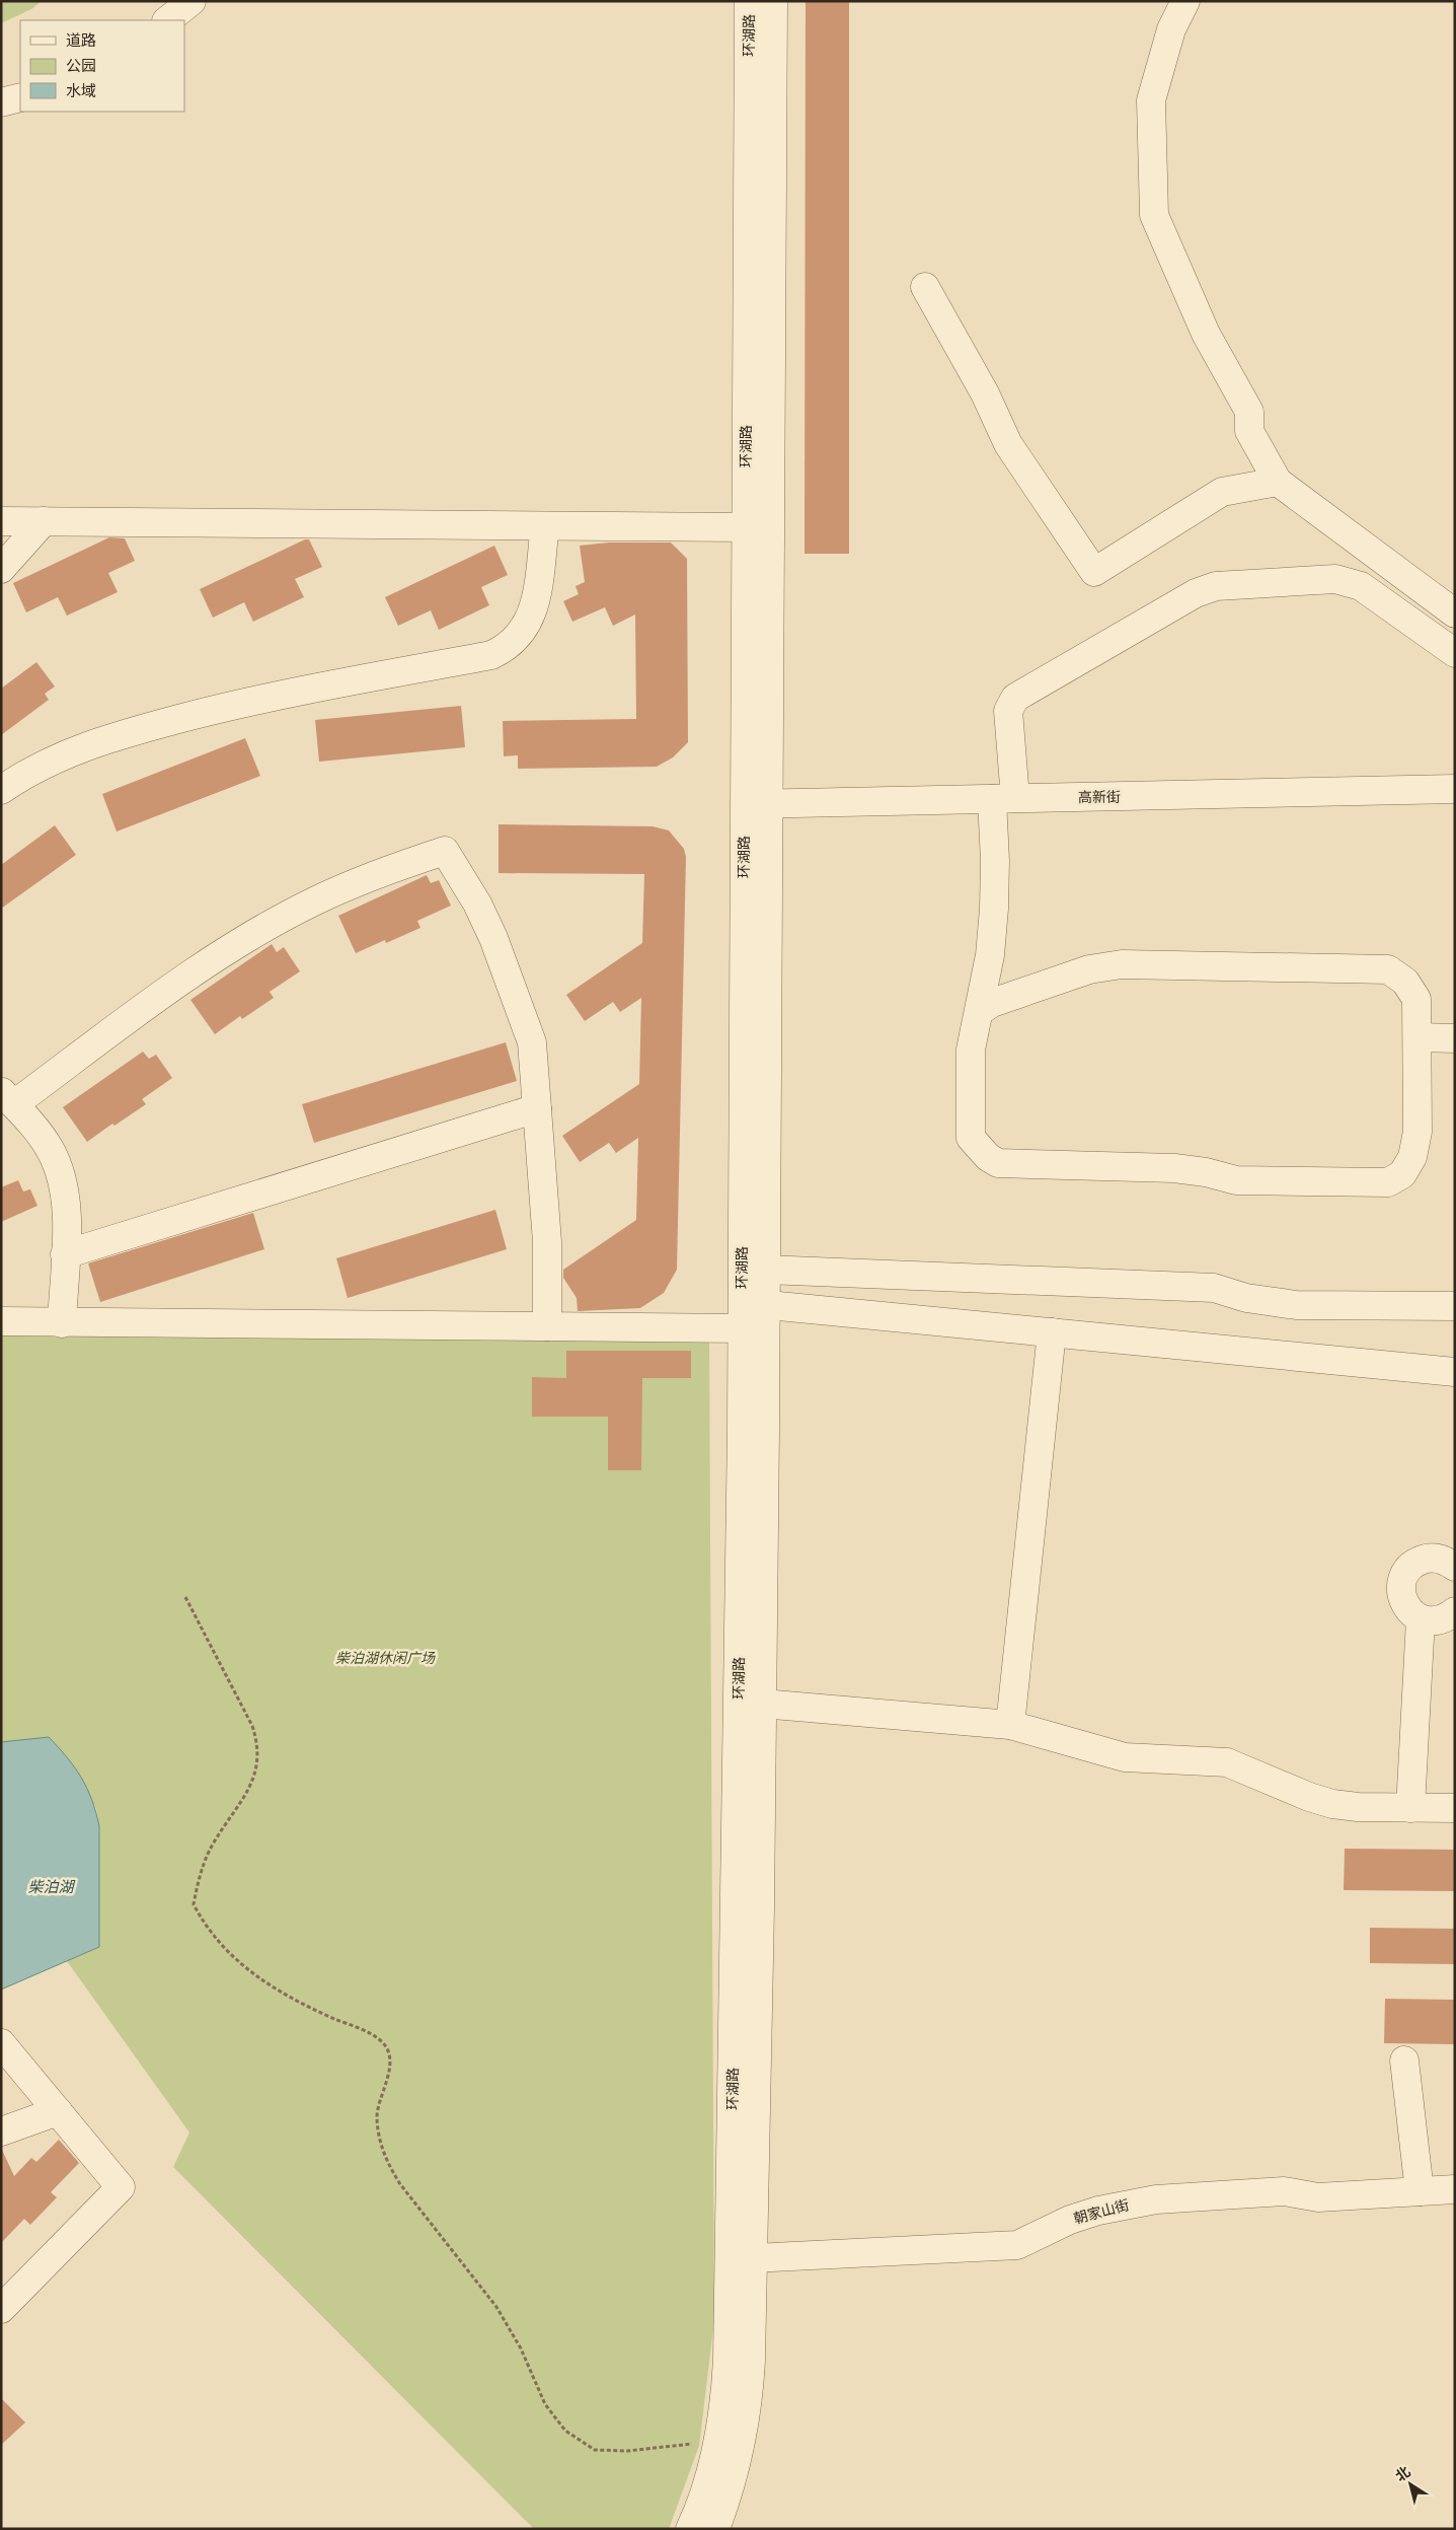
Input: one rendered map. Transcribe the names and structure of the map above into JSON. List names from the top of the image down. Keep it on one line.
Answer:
{"streets":{"street":["环湖路","高新街","朝家山街"]},"crossings":[["环湖路","高新街"],["环湖路","朝家山街"]],"water":["柴泊湖"],"parks":["柴泊湖休闲广场"],"legend":["道路","公园","水域"],"north":"top left"}
